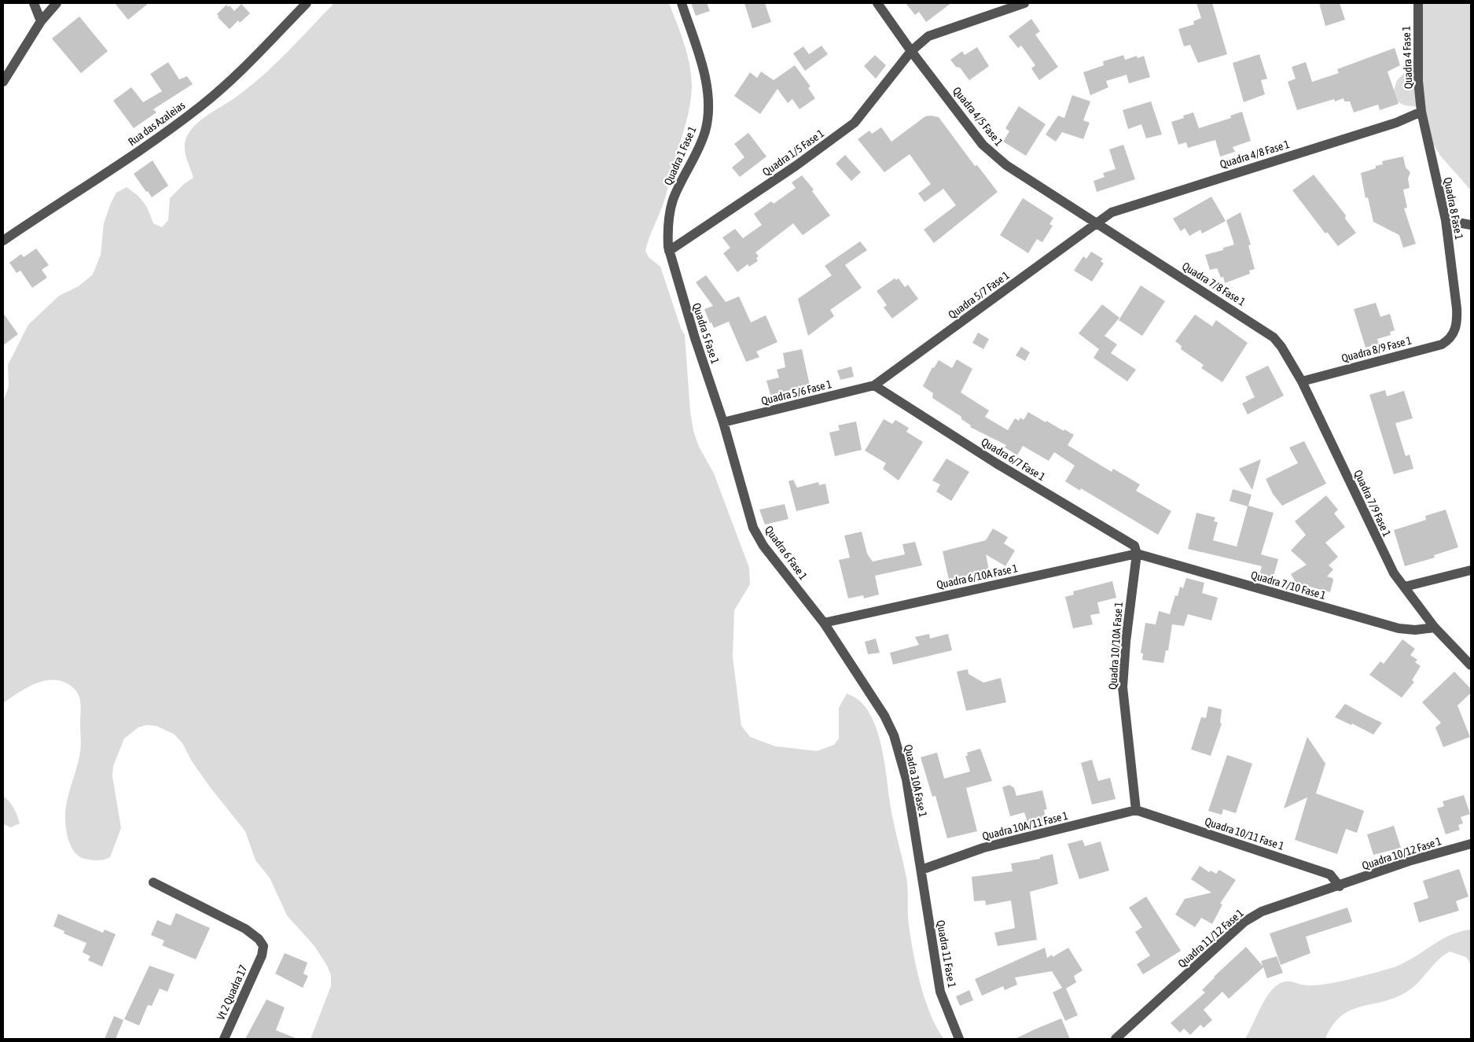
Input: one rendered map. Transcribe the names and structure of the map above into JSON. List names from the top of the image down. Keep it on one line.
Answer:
{"streets":{"street":["Quadra 4 Fase 1","Quadra 4/5 Fase 1","Rua das Azaleias","Quadra 1/5 Fase 1","Quadra 4/8 Fase 1","Quadra 1 Fase 1","Quadra 8 Fase 1","Quadra 7/8 Fase 1","Quadra 5/7 Fase 1","Quadra 5 Fase 1","Quadra 8/9 Fase 1","Quadra 5/6 Fase 1","Quadra 6/7 Fase 1","Quadra 7/9 Fase 1","Quadra 6 Fase 1","Quadra 6/10A Fase 1","Quadra 7/10 Fase 1","Quadra 10/10A Fase 1","Quadra 10A Fase 1","Quadra 10A/11 Fase 1","Quadra 10/11 Fase 1","Quadra 10/12 Fase 1","Quadra 11/12 Fase 1","Quadra 11 Fase 1","Vt 2 Quadra 17"]},"crossings":[["Quadra 4 Fase 1","Quadra 4/8 Fase 1"],["Quadra 4 Fase 1","Quadra 8 Fase 1"],["Quadra 4/5 Fase 1","Quadra 1/5 Fase 1"],["Quadra 4/5 Fase 1","Quadra 4/8 Fase 1"],["Quadra 4/5 Fase 1","Quadra 7/8 Fase 1"],["Quadra 4/5 Fase 1","Quadra 5/7 Fase 1"],["Quadra 1/5 Fase 1","Quadra 1 Fase 1"],["Quadra 1/5 Fase 1","Quadra 5 Fase 1"],["Quadra 4/8 Fase 1","Quadra 8 Fase 1"],["Quadra 4/8 Fase 1","Quadra 7/8 Fase 1"],["Quadra 4/8 Fase 1","Quadra 5/7 Fase 1"],["Quadra 1 Fase 1","Quadra 5 Fase 1"],["Quadra 8 Fase 1","Quadra 8/9 Fase 1"],["Quadra 7/8 Fase 1","Quadra 5/7 Fase 1"],["Quadra 7/8 Fase 1","Quadra 8/9 Fase 1"],["Quadra 7/8 Fase 1","Quadra 7/9 Fase 1"],["Quadra 5/7 Fase 1","Quadra 5/6 Fase 1"],["Quadra 5/7 Fase 1","Quadra 6/7 Fase 1"],["Quadra 5 Fase 1","Quadra 5/6 Fase 1"],["Quadra 5 Fase 1","Quadra 6 Fase 1"],["Quadra 8/9 Fase 1","Quadra 7/9 Fase 1"],["Quadra 5/6 Fase 1","Quadra 6/7 Fase 1"],["Quadra 5/6 Fase 1","Quadra 6 Fase 1"],["Quadra 6/7 Fase 1","Quadra 6/10A Fase 1"],["Quadra 6/7 Fase 1","Quadra 7/10 Fase 1"],["Quadra 6/7 Fase 1","Quadra 10/10A Fase 1"],["Quadra 7/9 Fase 1","Quadra 7/10 Fase 1"],["Quadra 6 Fase 1","Quadra 6/10A Fase 1"],["Quadra 6 Fase 1","Quadra 10A Fase 1"],["Quadra 6/10A Fase 1","Quadra 7/10 Fase 1"],["Quadra 6/10A Fase 1","Quadra 10/10A Fase 1"],["Quadra 6/10A Fase 1","Quadra 10A Fase 1"],["Quadra 7/10 Fase 1","Quadra 10/10A Fase 1"],["Quadra 10/10A Fase 1","Quadra 10A/11 Fase 1"],["Quadra 10/10A Fase 1","Quadra 10/11 Fase 1"],["Quadra 10A Fase 1","Quadra 10A/11 Fase 1"],["Quadra 10A Fase 1","Quadra 11 Fase 1"],["Quadra 10A/11 Fase 1","Quadra 10/11 Fase 1"],["Quadra 10A/11 Fase 1","Quadra 11 Fase 1"],["Quadra 10/11 Fase 1","Quadra 10/12 Fase 1"],["Quadra 10/11 Fase 1","Quadra 11/12 Fase 1"],["Quadra 10/12 Fase 1","Quadra 11/12 Fase 1"]]}
